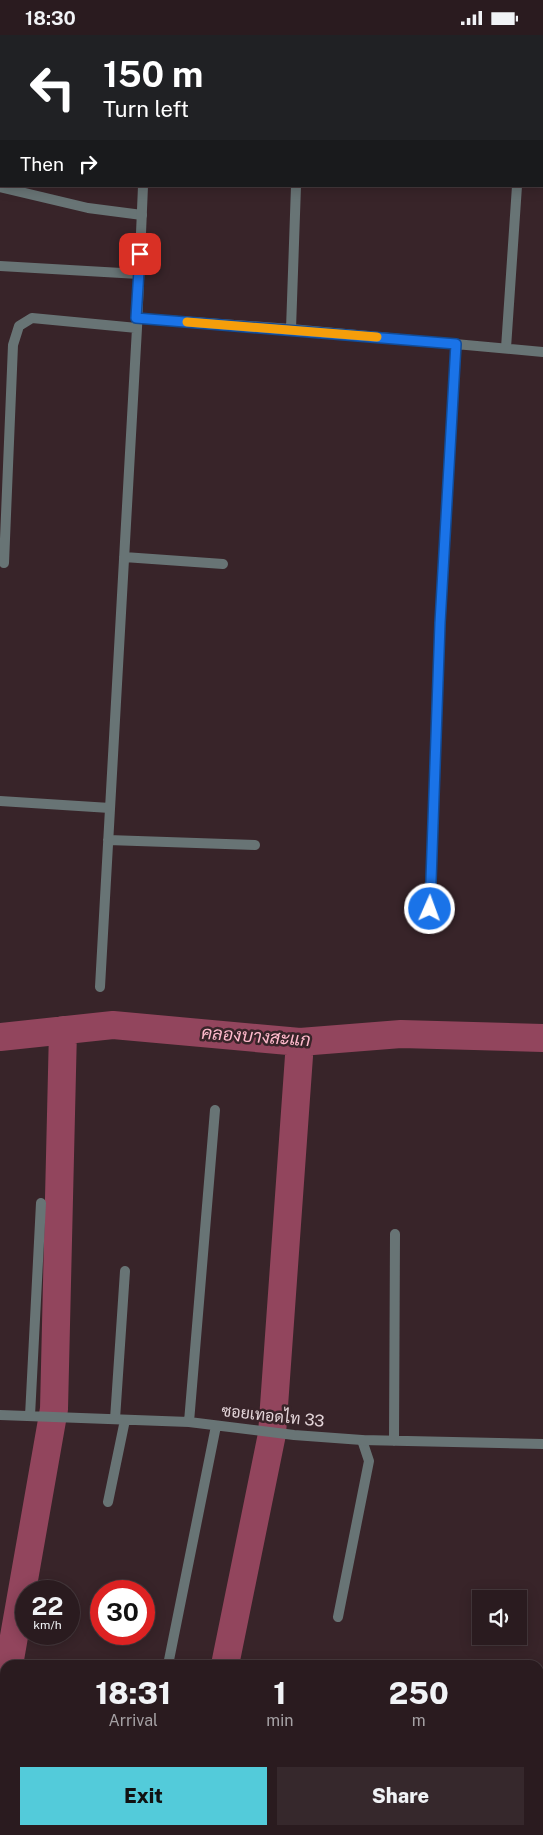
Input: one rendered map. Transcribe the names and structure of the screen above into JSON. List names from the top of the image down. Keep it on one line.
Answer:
{"streets":{"street":["ซอยเทอดไท 33"]},"water":["คลองบางสะแก"],"page":{"status":"18:30","turn":["150 m","Turn left"],"then":"Then","speed":"22 km/h","limit":"30","eta":["18:31","Arrival","1","min","250","m"],"buttons":["Exit","Share"]}}
